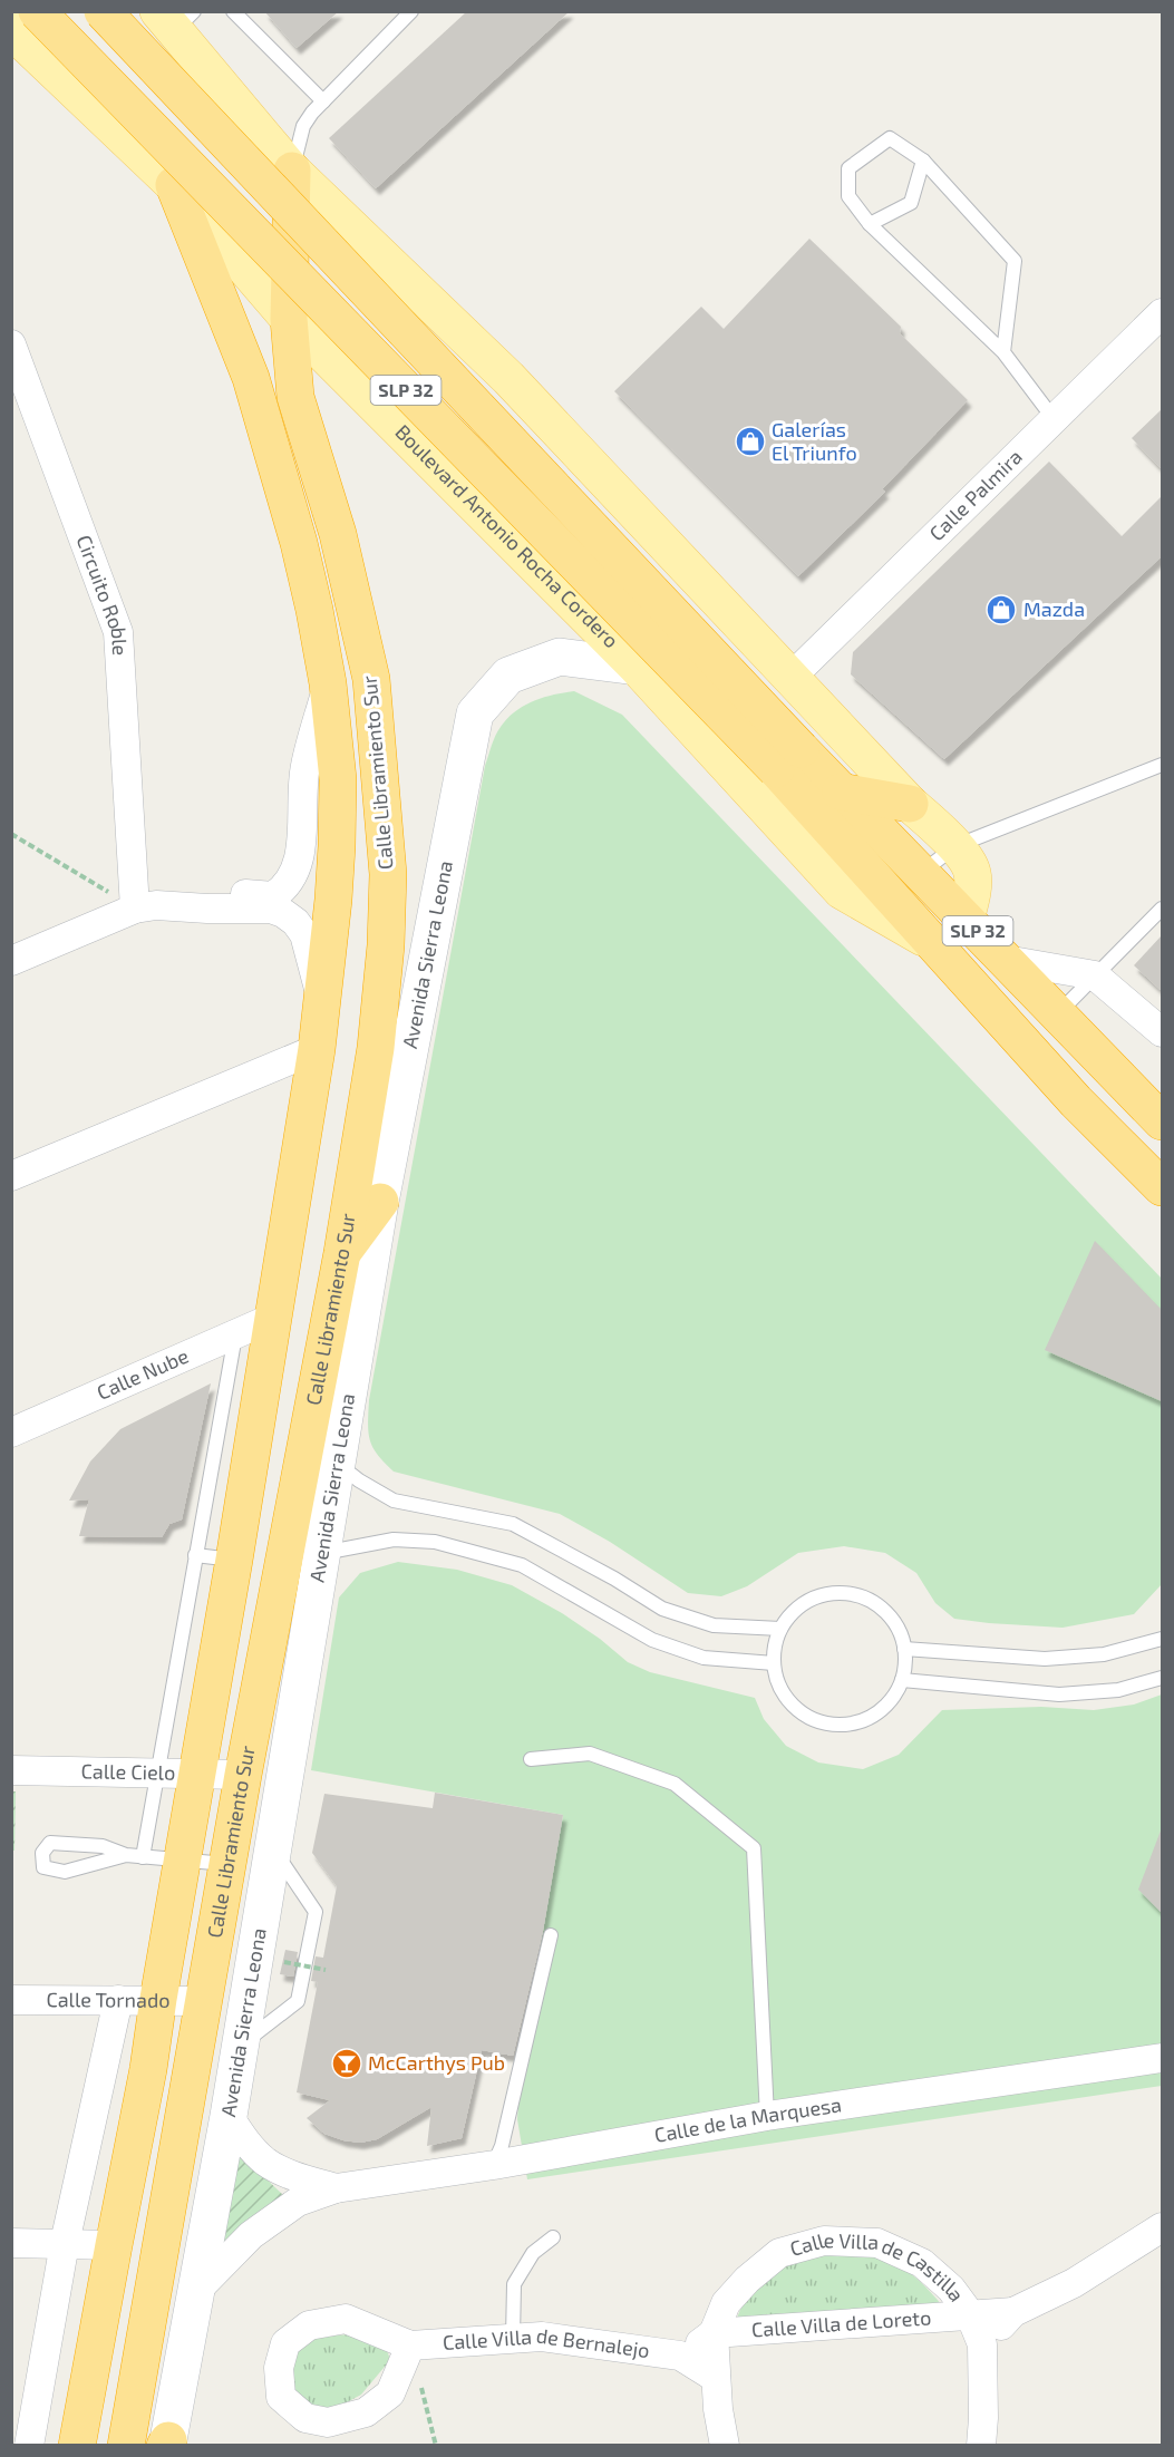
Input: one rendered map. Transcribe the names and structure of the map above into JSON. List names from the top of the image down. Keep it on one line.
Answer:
{"streets":{"highway":["SLP 32","Calle Libramiento Sur"],"main road":["Boulevard Antonio Rocha Cordero"],"street":["Calle Palmira","Circuito Roble","Avenida Sierra Leona","Calle Nube","Calle Cielo","Calle Tornado","Calle de la Marquesa","Calle Villa de Castilla","Calle Villa de Loreto","Calle Villa de Bernalejo"]},"crossings":[["SLP 32","Boulevard Antonio Rocha Cordero"],["Boulevard Antonio Rocha Cordero","Calle Libramiento Sur"],["Boulevard Antonio Rocha Cordero","Avenida Sierra Leona"],["Calle Libramiento Sur","Calle Nube"],["Calle Libramiento Sur","Calle Cielo"],["Calle Libramiento Sur","Calle Tornado"],["Avenida Sierra Leona","Calle de la Marquesa"],["Calle Villa de Castilla","Calle Villa de Loreto"],["Calle Villa de Castilla","Calle Villa de Bernalejo"]],"places":{"shop":["Galerías El Triunfo","Mazda"],"bar":["McCarthys Pub"]}}
